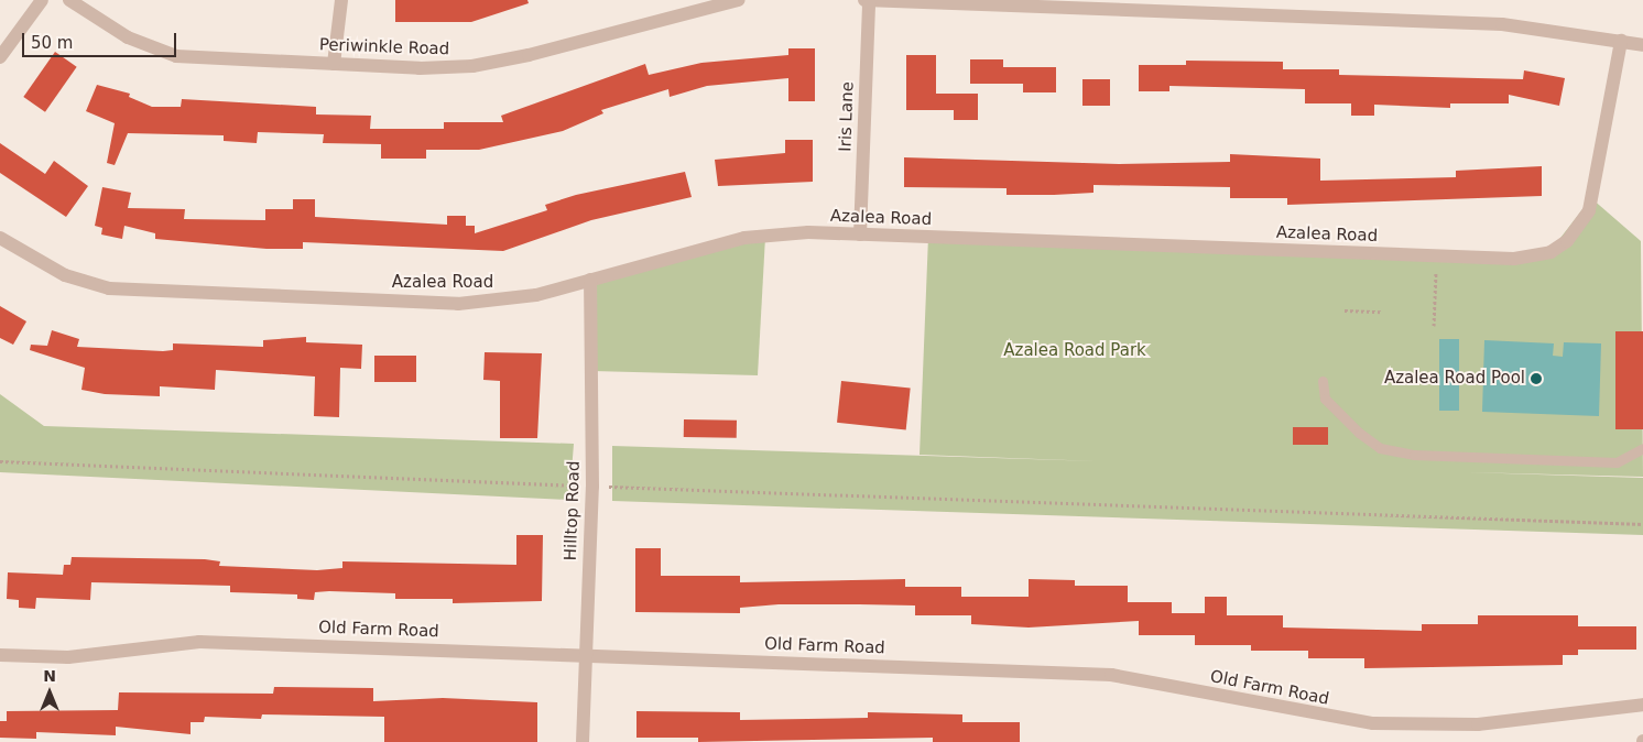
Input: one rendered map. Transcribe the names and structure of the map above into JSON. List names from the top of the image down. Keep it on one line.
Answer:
{"streets":{"street":["Periwinkle Road","Iris Lane","Azalea Road","Hilltop Road","Old Farm Road"]},"crossings":[["Iris Lane","Azalea Road"],["Azalea Road","Hilltop Road"],["Hilltop Road","Old Farm Road"]],"parks":["Azalea Road Park"],"places":["Azalea Road Pool"],"scale_bar":"50 m","north":"top"}
